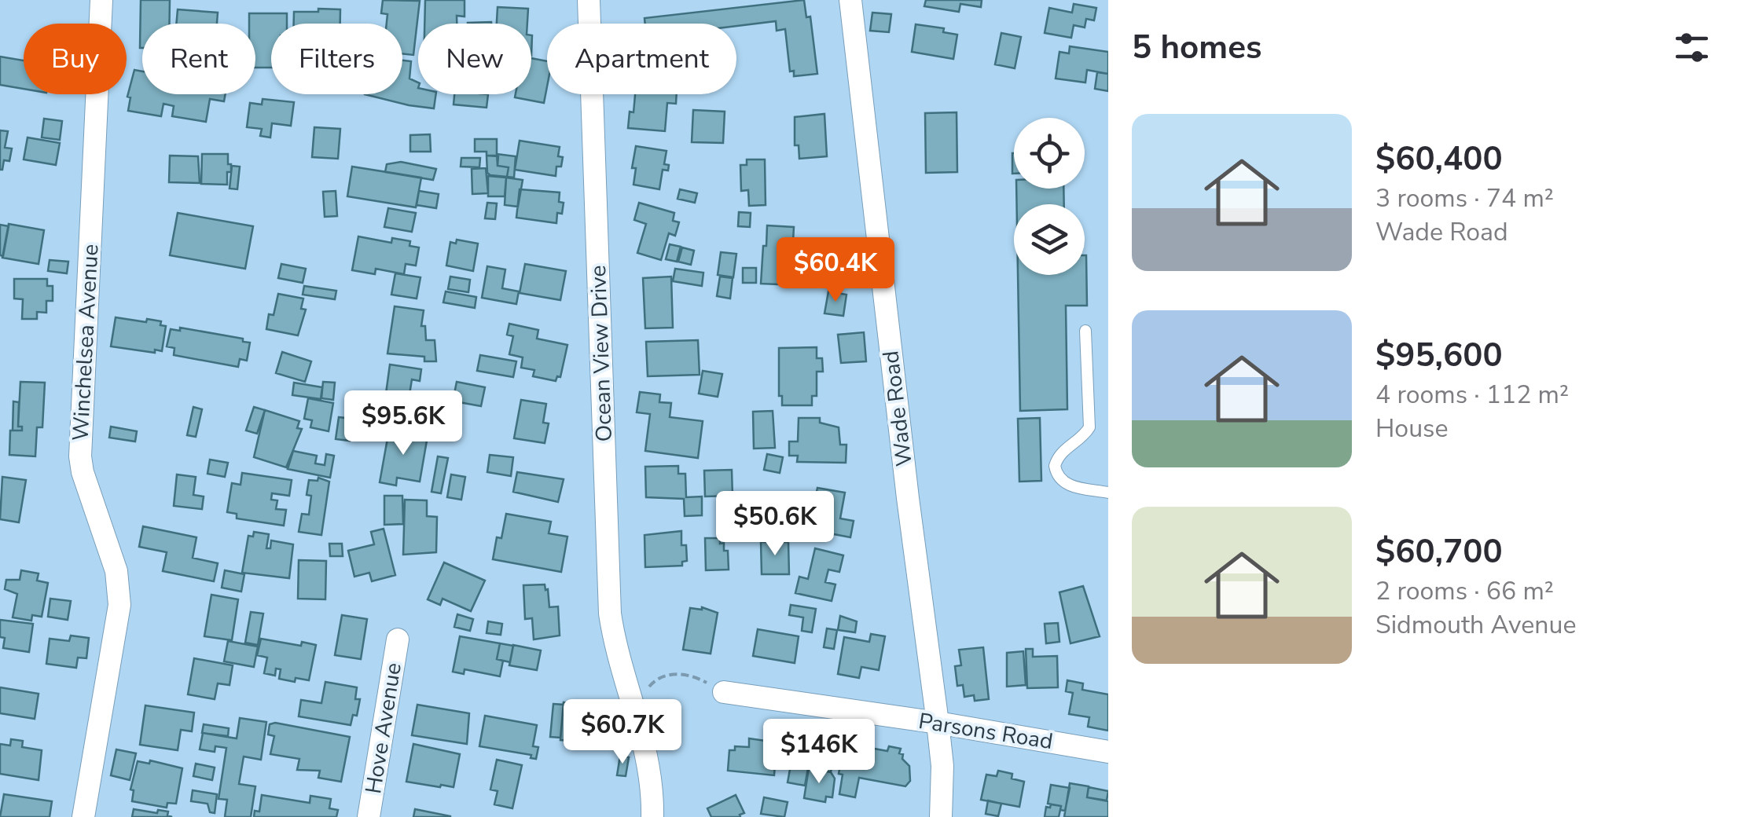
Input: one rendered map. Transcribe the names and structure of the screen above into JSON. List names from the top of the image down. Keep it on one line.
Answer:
{"streets":{"street":["Winchelsea Avenue","Ocean View Drive","Wade Road","Hove Avenue","Parsons Road"]},"crossings":[["Wade Road","Parsons Road"]],"page":{"heading":"5 homes","chip":["Buy","Rent","Filters","New","Apartment"],"list":[{"name":"$60,400","note":"3 rooms · 74 m² · Wade Road"},{"name":"$95,600","note":"4 rooms · 112 m² · House"},{"name":"$60,700","note":"2 rooms · 66 m² · Sidmouth Avenue"}],"price":["$60.4K","$95.6K","$50.6K","$60.7K","$146K"]}}
